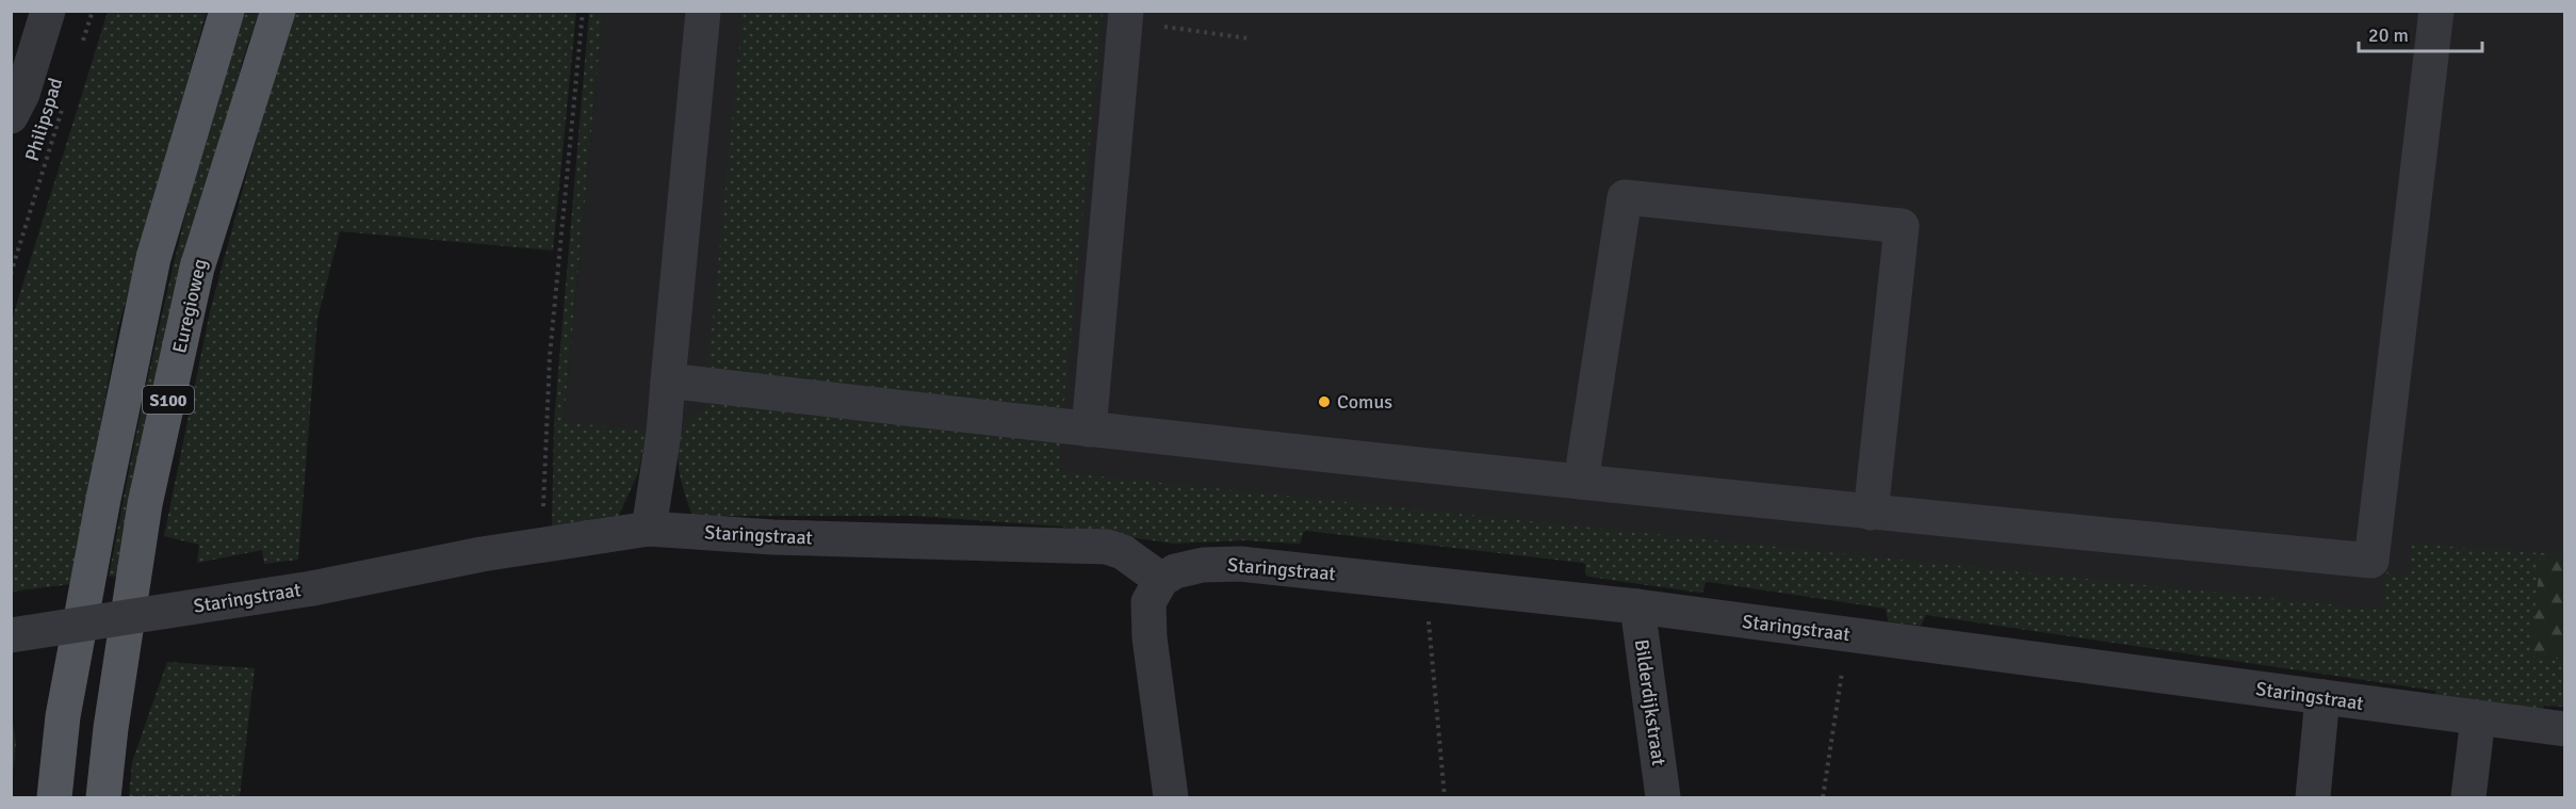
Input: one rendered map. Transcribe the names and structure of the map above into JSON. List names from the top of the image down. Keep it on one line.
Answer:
{"streets":{"main road":["Euregioweg","S100"],"street":["Staringstraat","Bilderdijkstraat"],"path":["Philipspad"]},"crossings":[["Staringstraat","Bilderdijkstraat"]],"places":["Comus"],"scale_bar":"20 m"}
